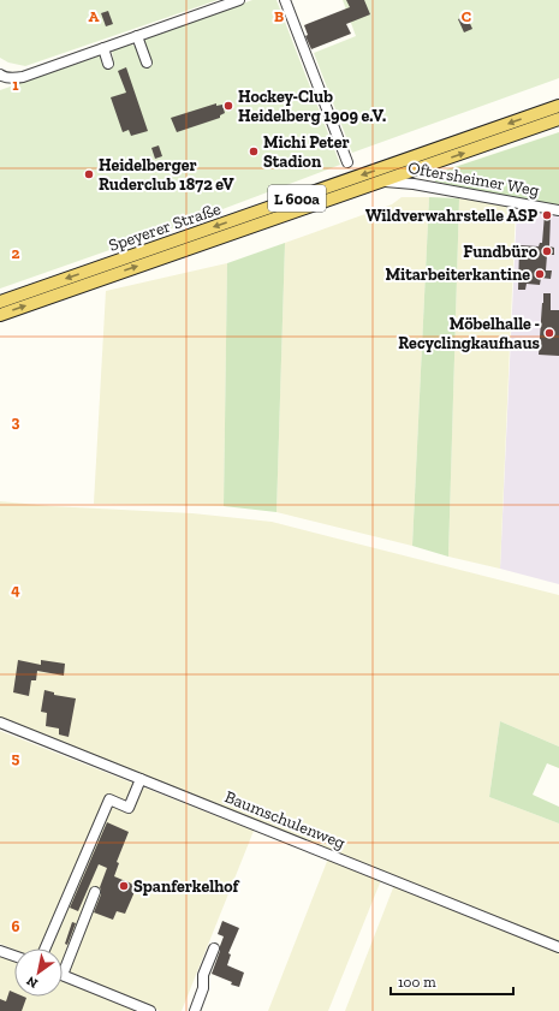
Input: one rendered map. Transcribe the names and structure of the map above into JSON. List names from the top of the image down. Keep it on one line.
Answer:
{"streets":{"main road":["L 600a","Speyerer Straße"],"street":["Oftersheimer Weg","Baumschulenweg"]},"crossings":[["Oftersheimer Weg","Speyerer Straße"]],"places":["Hockey-Club Heidelberg 1909 e.V.","Michi Peter Stadion","Heidelberger Ruderclub 1872 eV","Wildverwahrstelle ASP","Fundbüro","Mitarbeiterkantine","Möbelhalle - Recyclingkaufhaus","Spanferkelhof"],"scale_bar":"100 m","north":"bottom left","grid":{"columns":["A","B","C"],"rows":["1","2","3","4","5","6"]}}
